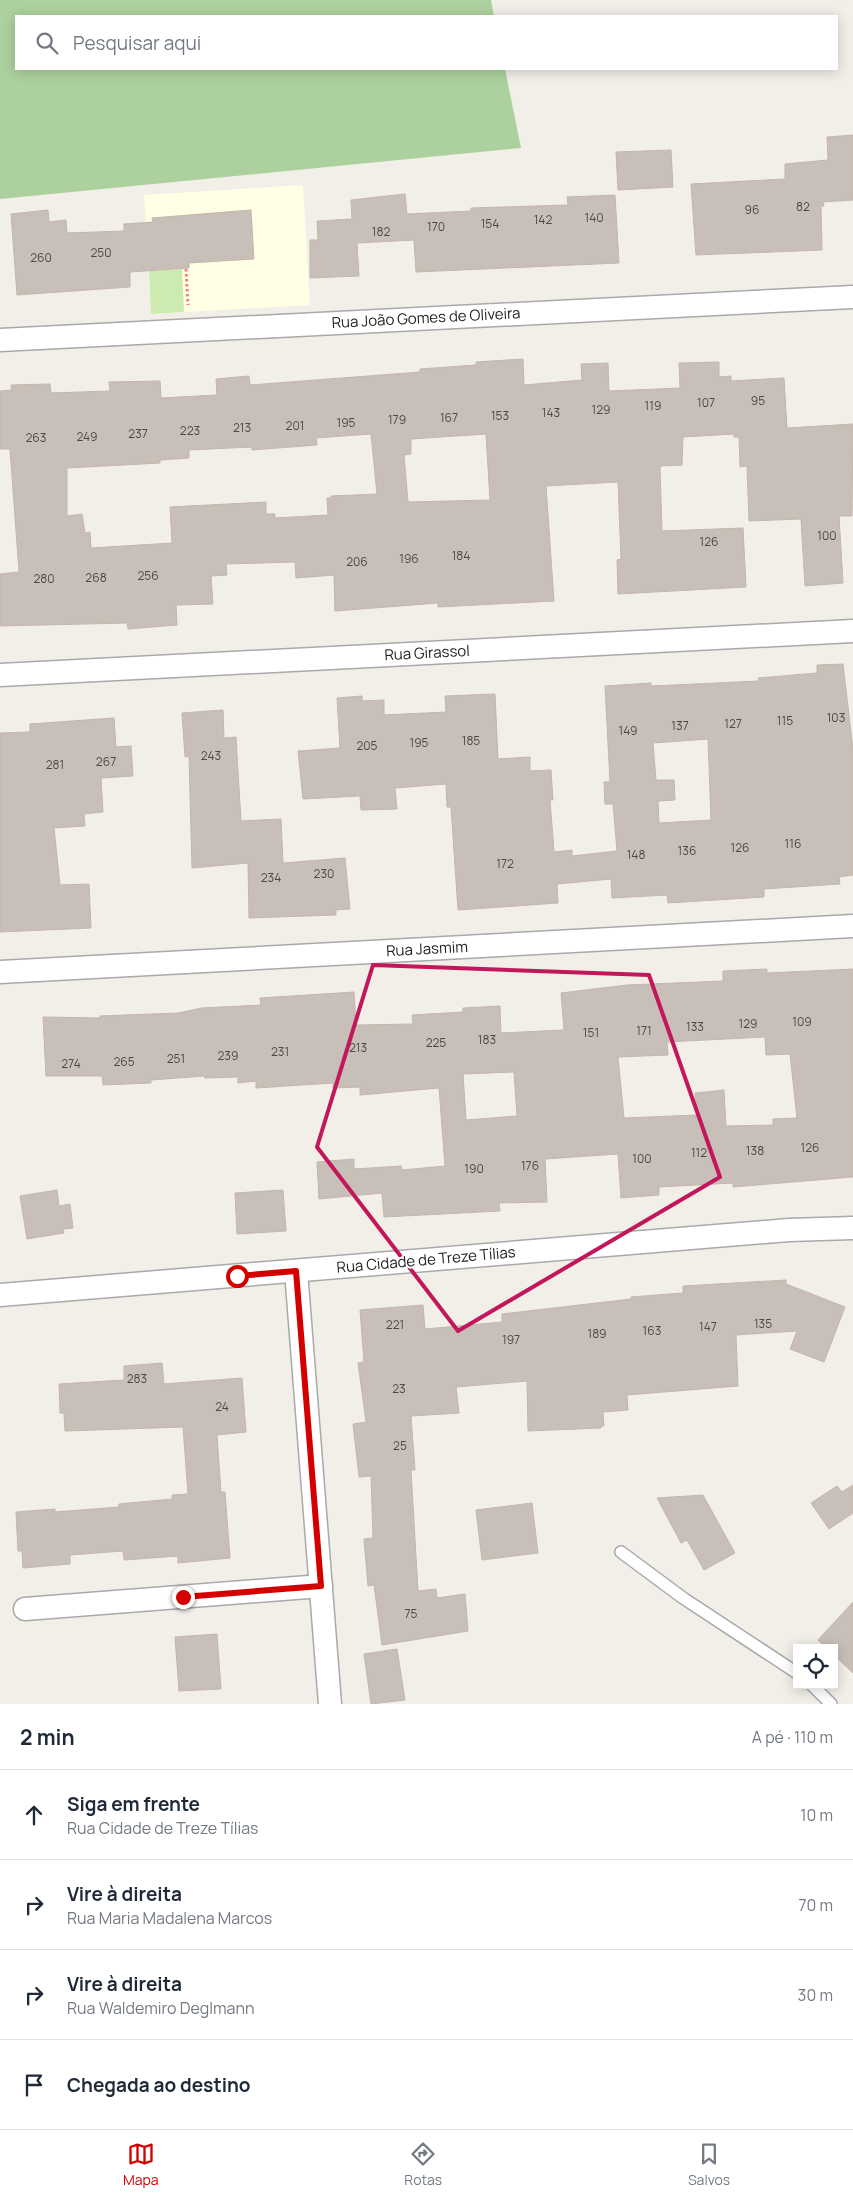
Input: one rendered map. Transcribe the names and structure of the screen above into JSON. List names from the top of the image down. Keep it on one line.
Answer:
{"streets":{"street":["Rua João Gomes de Oliveira","Rua Girassol","Rua Jasmim","Rua Cidade de Treze Tílias"]},"house_numbers":["82","96","140","142","154","170","182","250","260","95","107","119","129","143","153","167","179","195","201","213","223","237","249","263","100","126","184","196","206","256","268","280","103","115","127","137","149","185","195","205","243","267","281","116","126","136","148","172","230","234","109","129","133","171","151","183","225","213","231","239","251","265","274","126","138","112","100","176","190","135","221","147","163","189","197","283","23","24","25","75"],"page":{"search":"Pesquisar aqui","heading":["2 min","A pé · 110 m"],"list":[["Siga em frente","Rua Cidade de Treze Tílias","10 m"],["Vire à direita","Rua Maria Madalena Marcos","70 m"],["Vire à direita","Rua Waldemiro Deglmann","30 m"],"Chegada ao destino"],"nav":["Mapa","Rotas","Salvos"]}}
